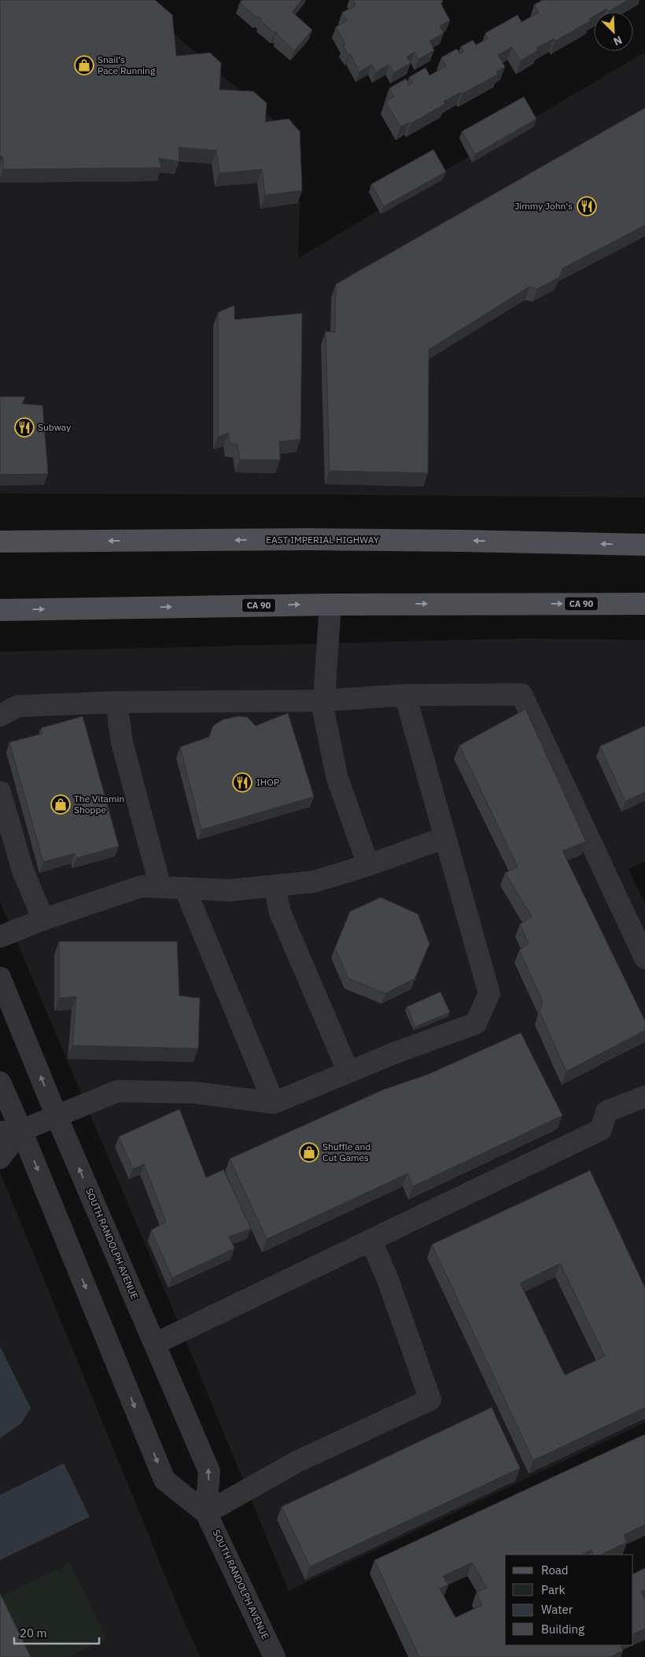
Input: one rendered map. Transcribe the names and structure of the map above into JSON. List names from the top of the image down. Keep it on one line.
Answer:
{"streets":{"main road":["EAST IMPERIAL HIGHWAY","CA 90"],"street":["SOUTH RANDOLPH AVENUE"]},"places":{"shop":["Snail’s Pace Running","The Vitamin Shoppe","Shuffle and Cut Games"],"restaurant":["Jimmy John's","Subway","IHOP"]},"legend":["Road","Park","Water","Building"],"scale_bar":"20 m","north":"bottom right"}
